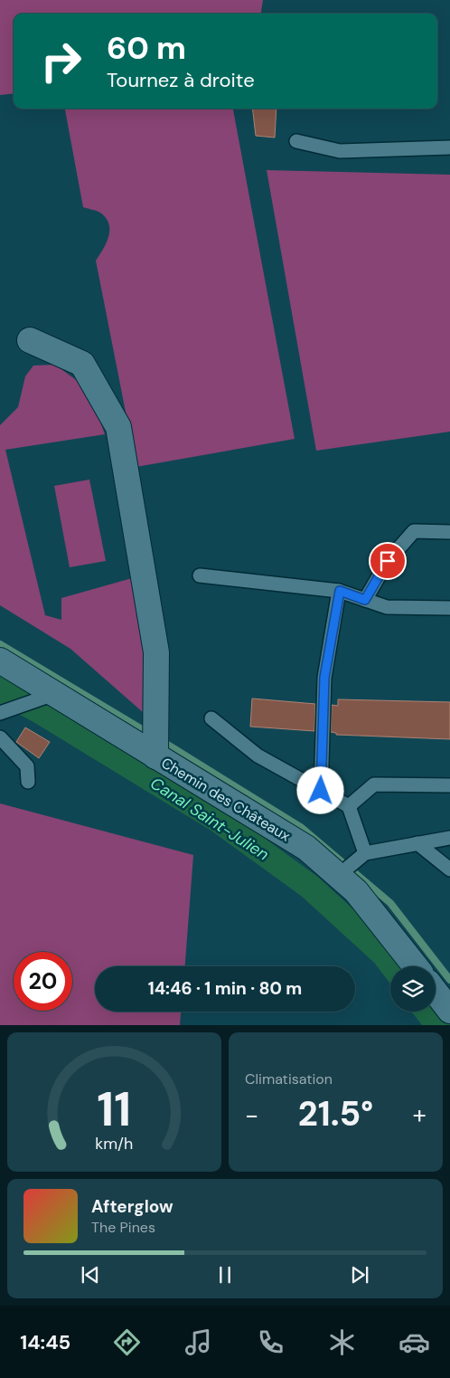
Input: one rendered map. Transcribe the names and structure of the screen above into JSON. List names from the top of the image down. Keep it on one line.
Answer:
{"streets":{"street":["Chemin des Châteaux"]},"water":["Canal Saint-Julien"],"page":{"turn":["60 m","Tournez à droite"],"limit":"20","trip":"14:46 · 1 min · 80 m","tile":"Climatisation","heat":["−","21.5°","+"],"song":["Afterglow","The Pines"],"tabs":"14:45","gauge":["11","km/h"]}}
